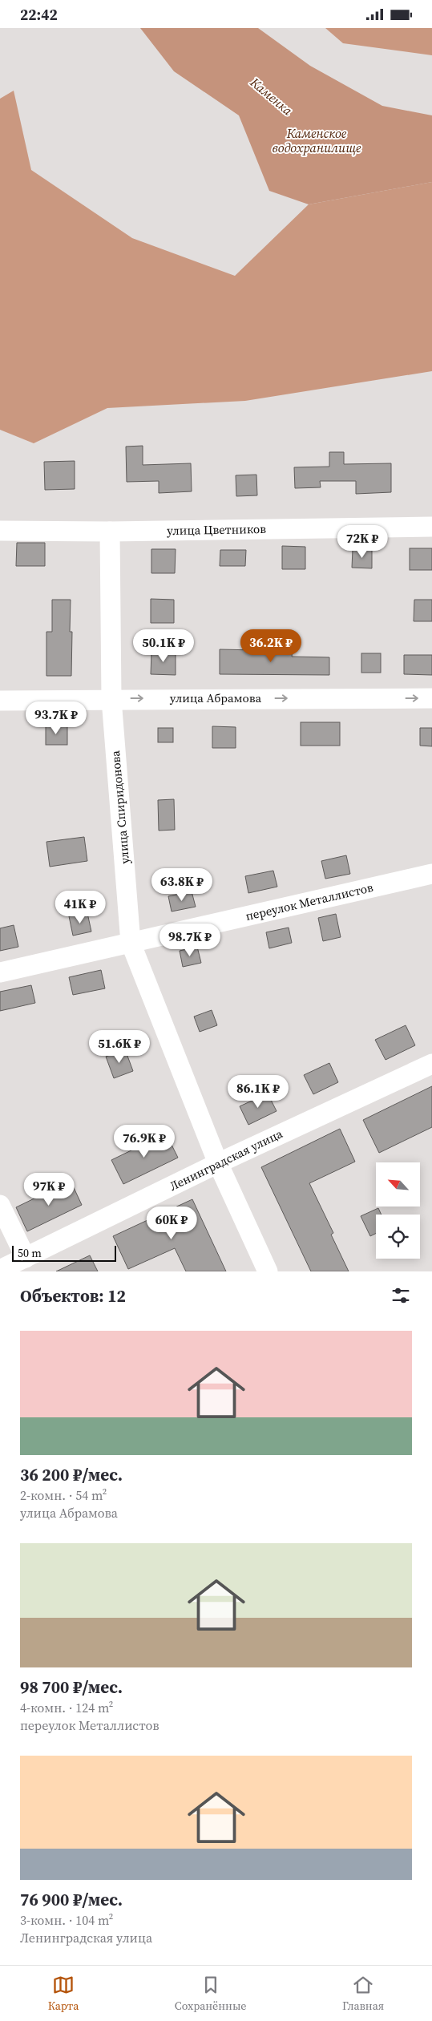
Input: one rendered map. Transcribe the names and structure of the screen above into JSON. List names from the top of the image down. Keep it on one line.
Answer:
{"streets":{"street":["улица Цветников","улица Абрамова","улица Спиридонова","переулок Металлистов","Ленинградская улица"]},"crossings":[["улица Цветников","улица Спиридонова"],["улица Абрамова","улица Спиридонова"],["улица Спиридонова","переулок Металлистов"],["улица Спиридонова","Ленинградская улица"]],"one_way":["улица Абрамова"],"water":["Каменка","Каменское водохранилище"],"scale_bar":"50 m","north":"top left","page":{"status":"22:42","price":["72K ₽","50.1K ₽","36.2K ₽","93.7K ₽","63.8K ₽","41K ₽","98.7K ₽","51.6K ₽","86.1K ₽","76.9K ₽","97K ₽","60K ₽"],"scale":"50 m","heading":"Объектов: 12","list":[{"name":"36 200 ₽/мес.","note":"2-комн. · 54 m² · улица Абрамова"},{"name":"98 700 ₽/мес.","note":"4-комн. · 124 m² · переулок Металлистов"},{"name":"76 900 ₽/мес.","note":"3-комн. · 104 m² · Ленинградская улица"}],"tabs":["Карта","Сохранённые","Главная"]}}
